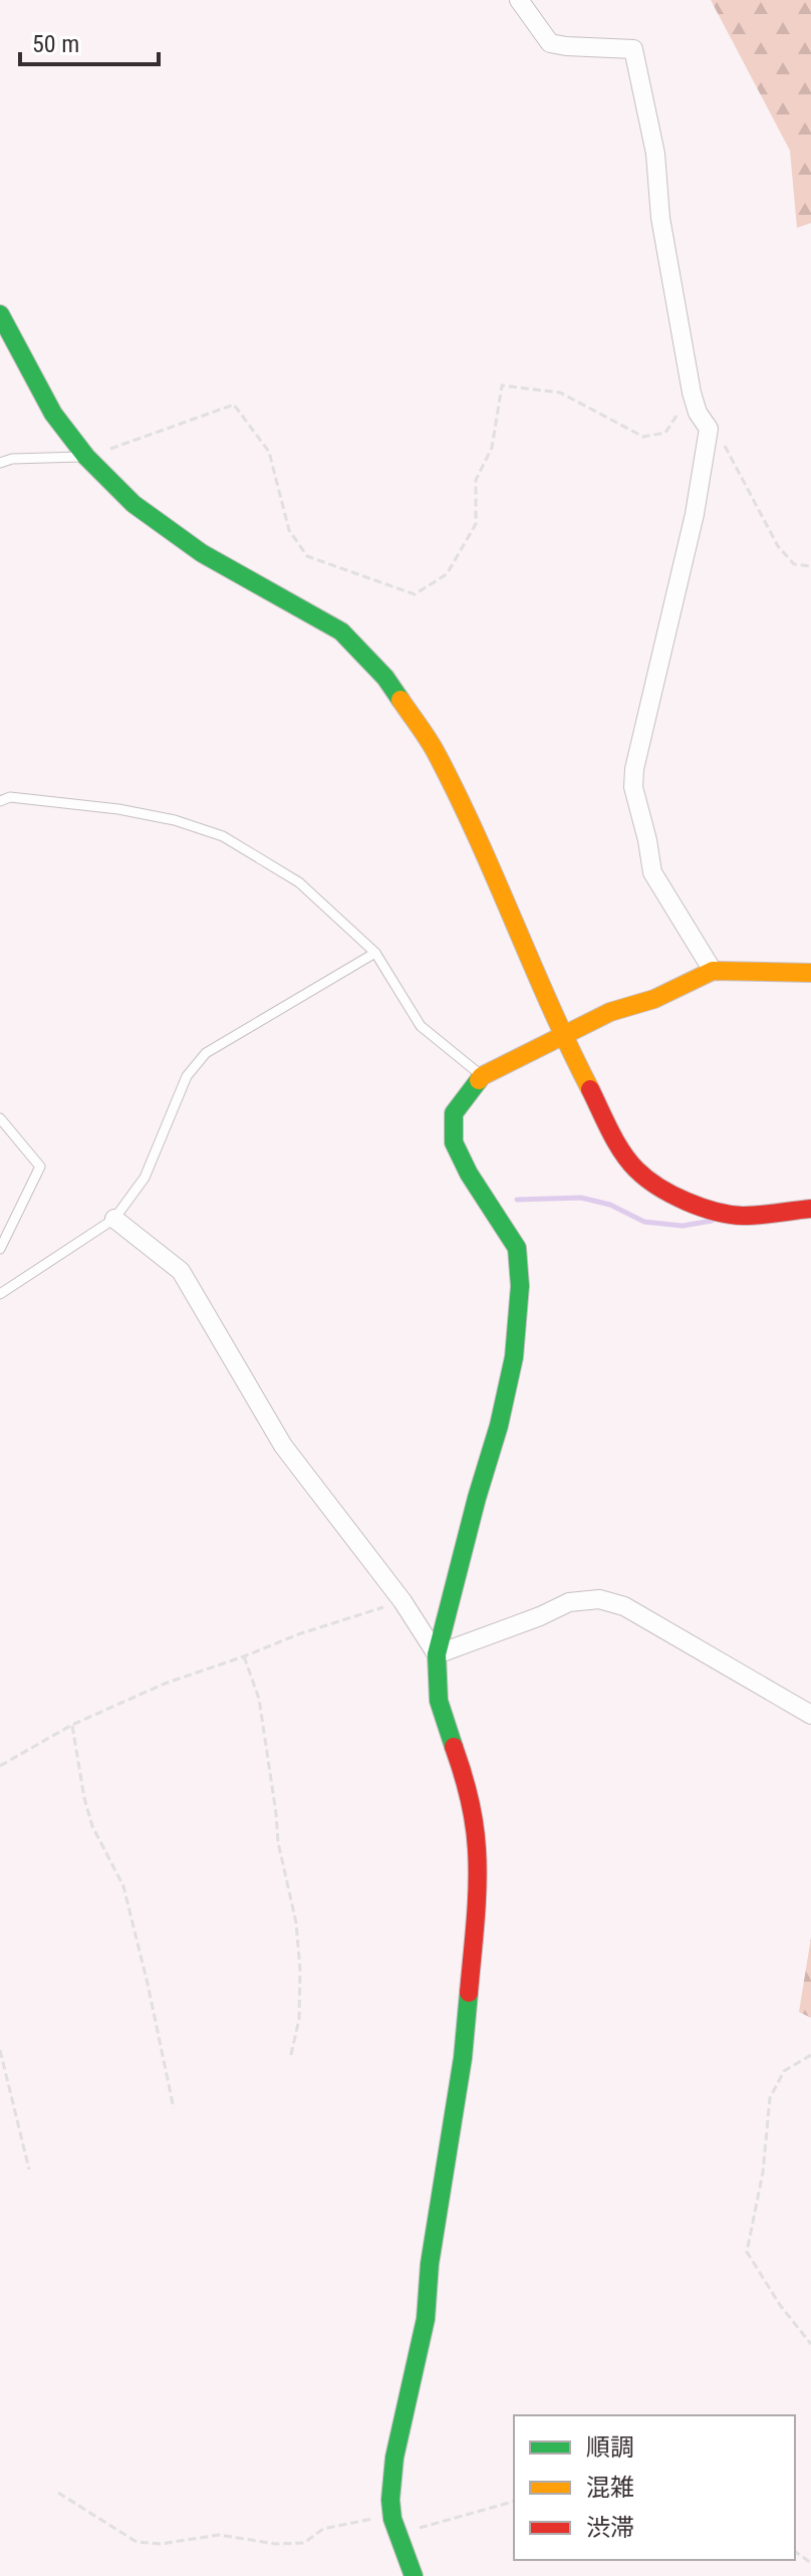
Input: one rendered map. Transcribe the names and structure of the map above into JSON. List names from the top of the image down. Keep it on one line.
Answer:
{"legend":["順調","混雑","渋滞"],"scale_bar":"50 m"}
